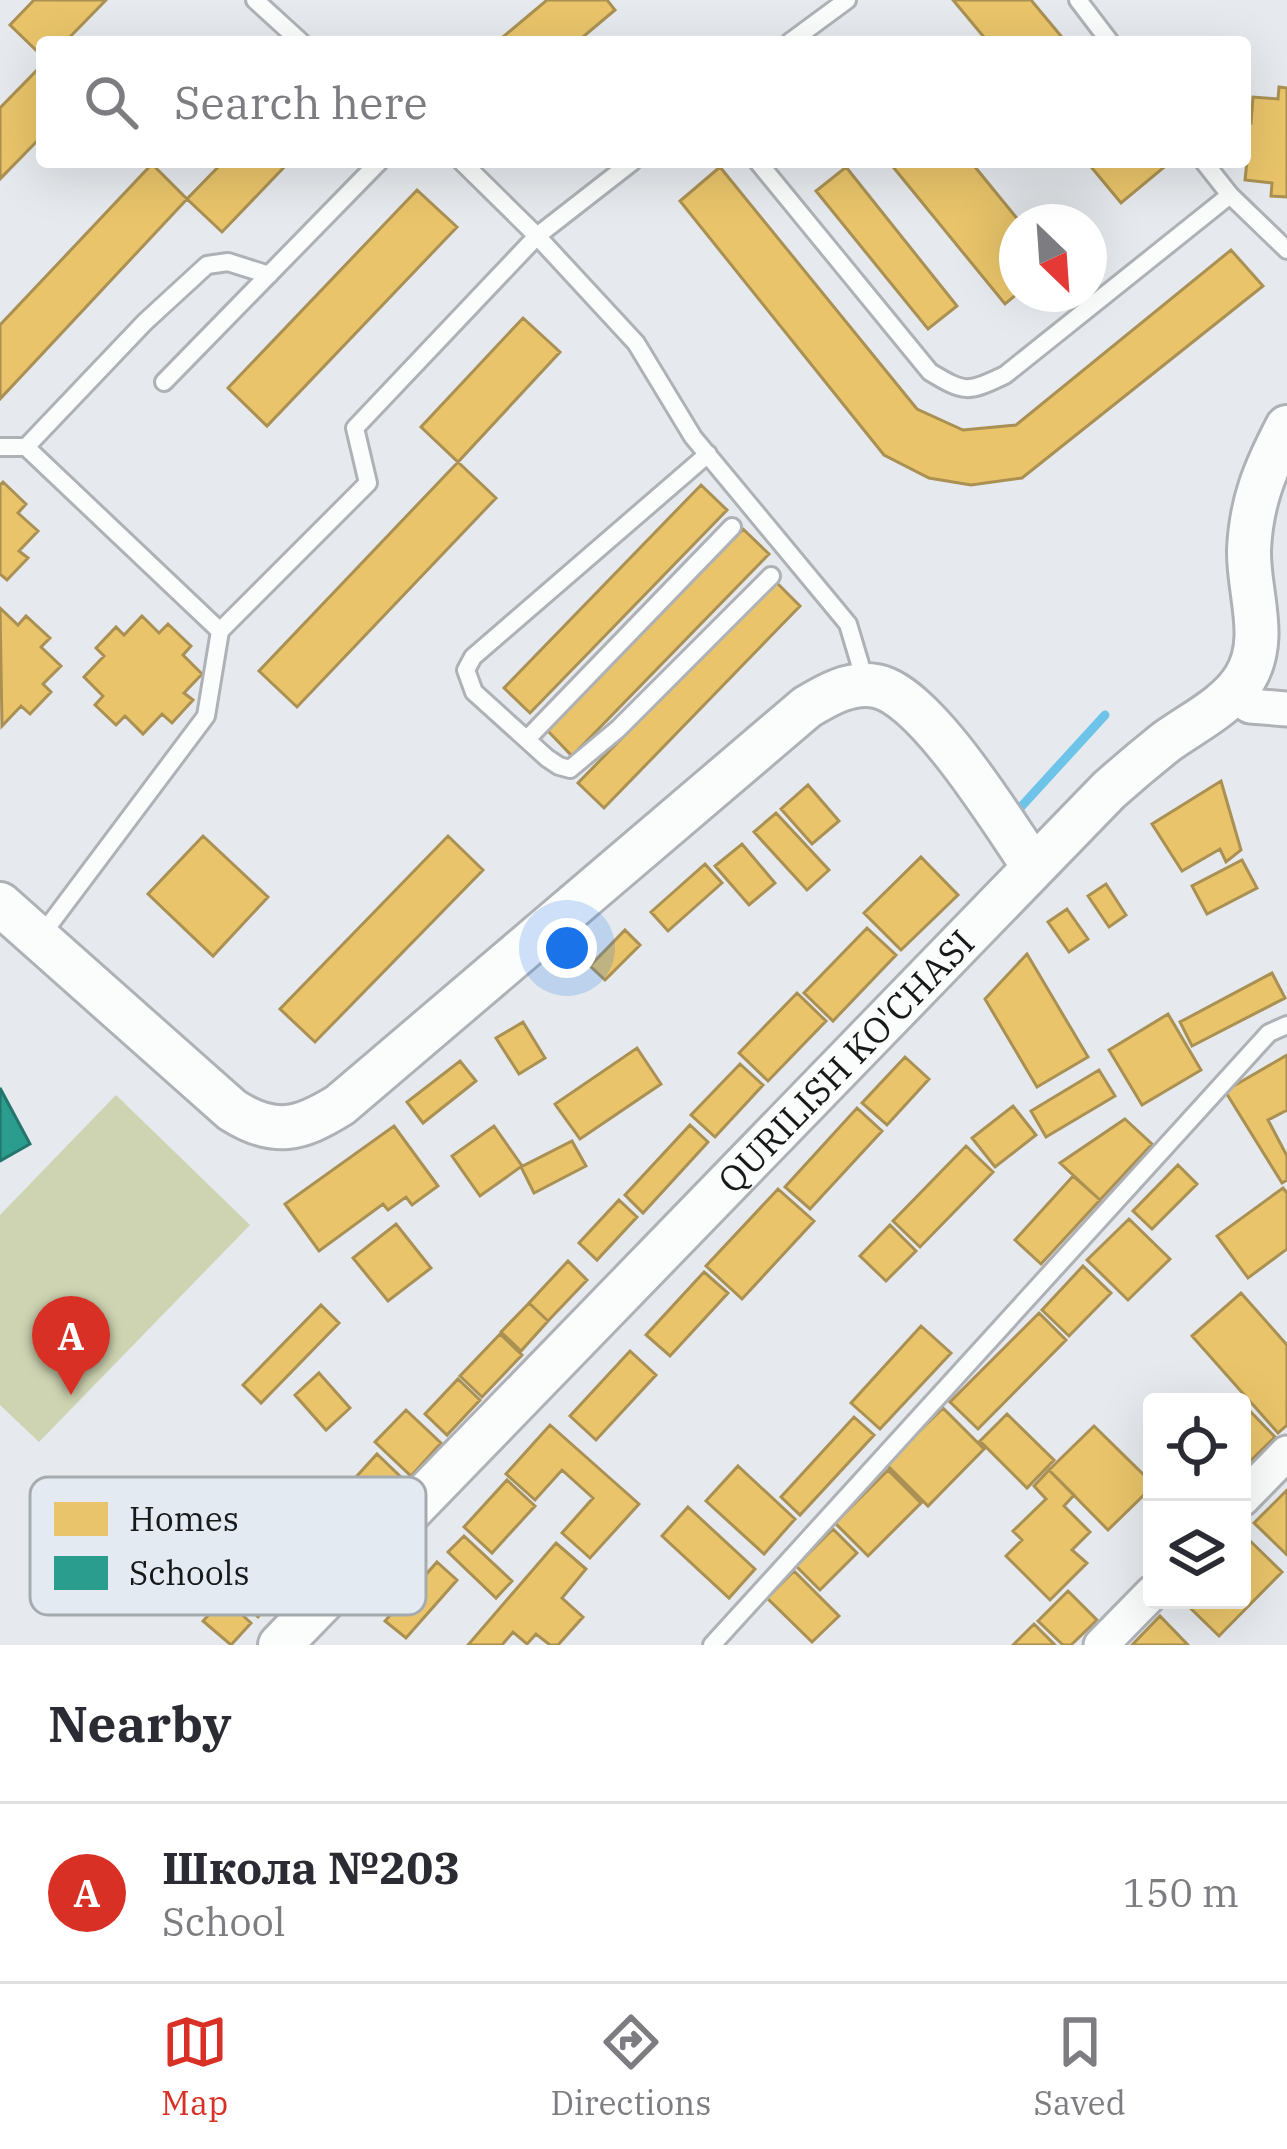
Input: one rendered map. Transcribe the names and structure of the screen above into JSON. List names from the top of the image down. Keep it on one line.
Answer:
{"streets":{"street":["QURILISH KO'CHASI"]},"legend":["Homes","Schools"],"north":"bottom right","page":{"search":"Search here","pins":"A","heading":"Nearby","list":[{"mark":"A","name":"Школа №203","note":"School","value":"150 m"}],"nav":["Map","Directions","Saved"]}}
